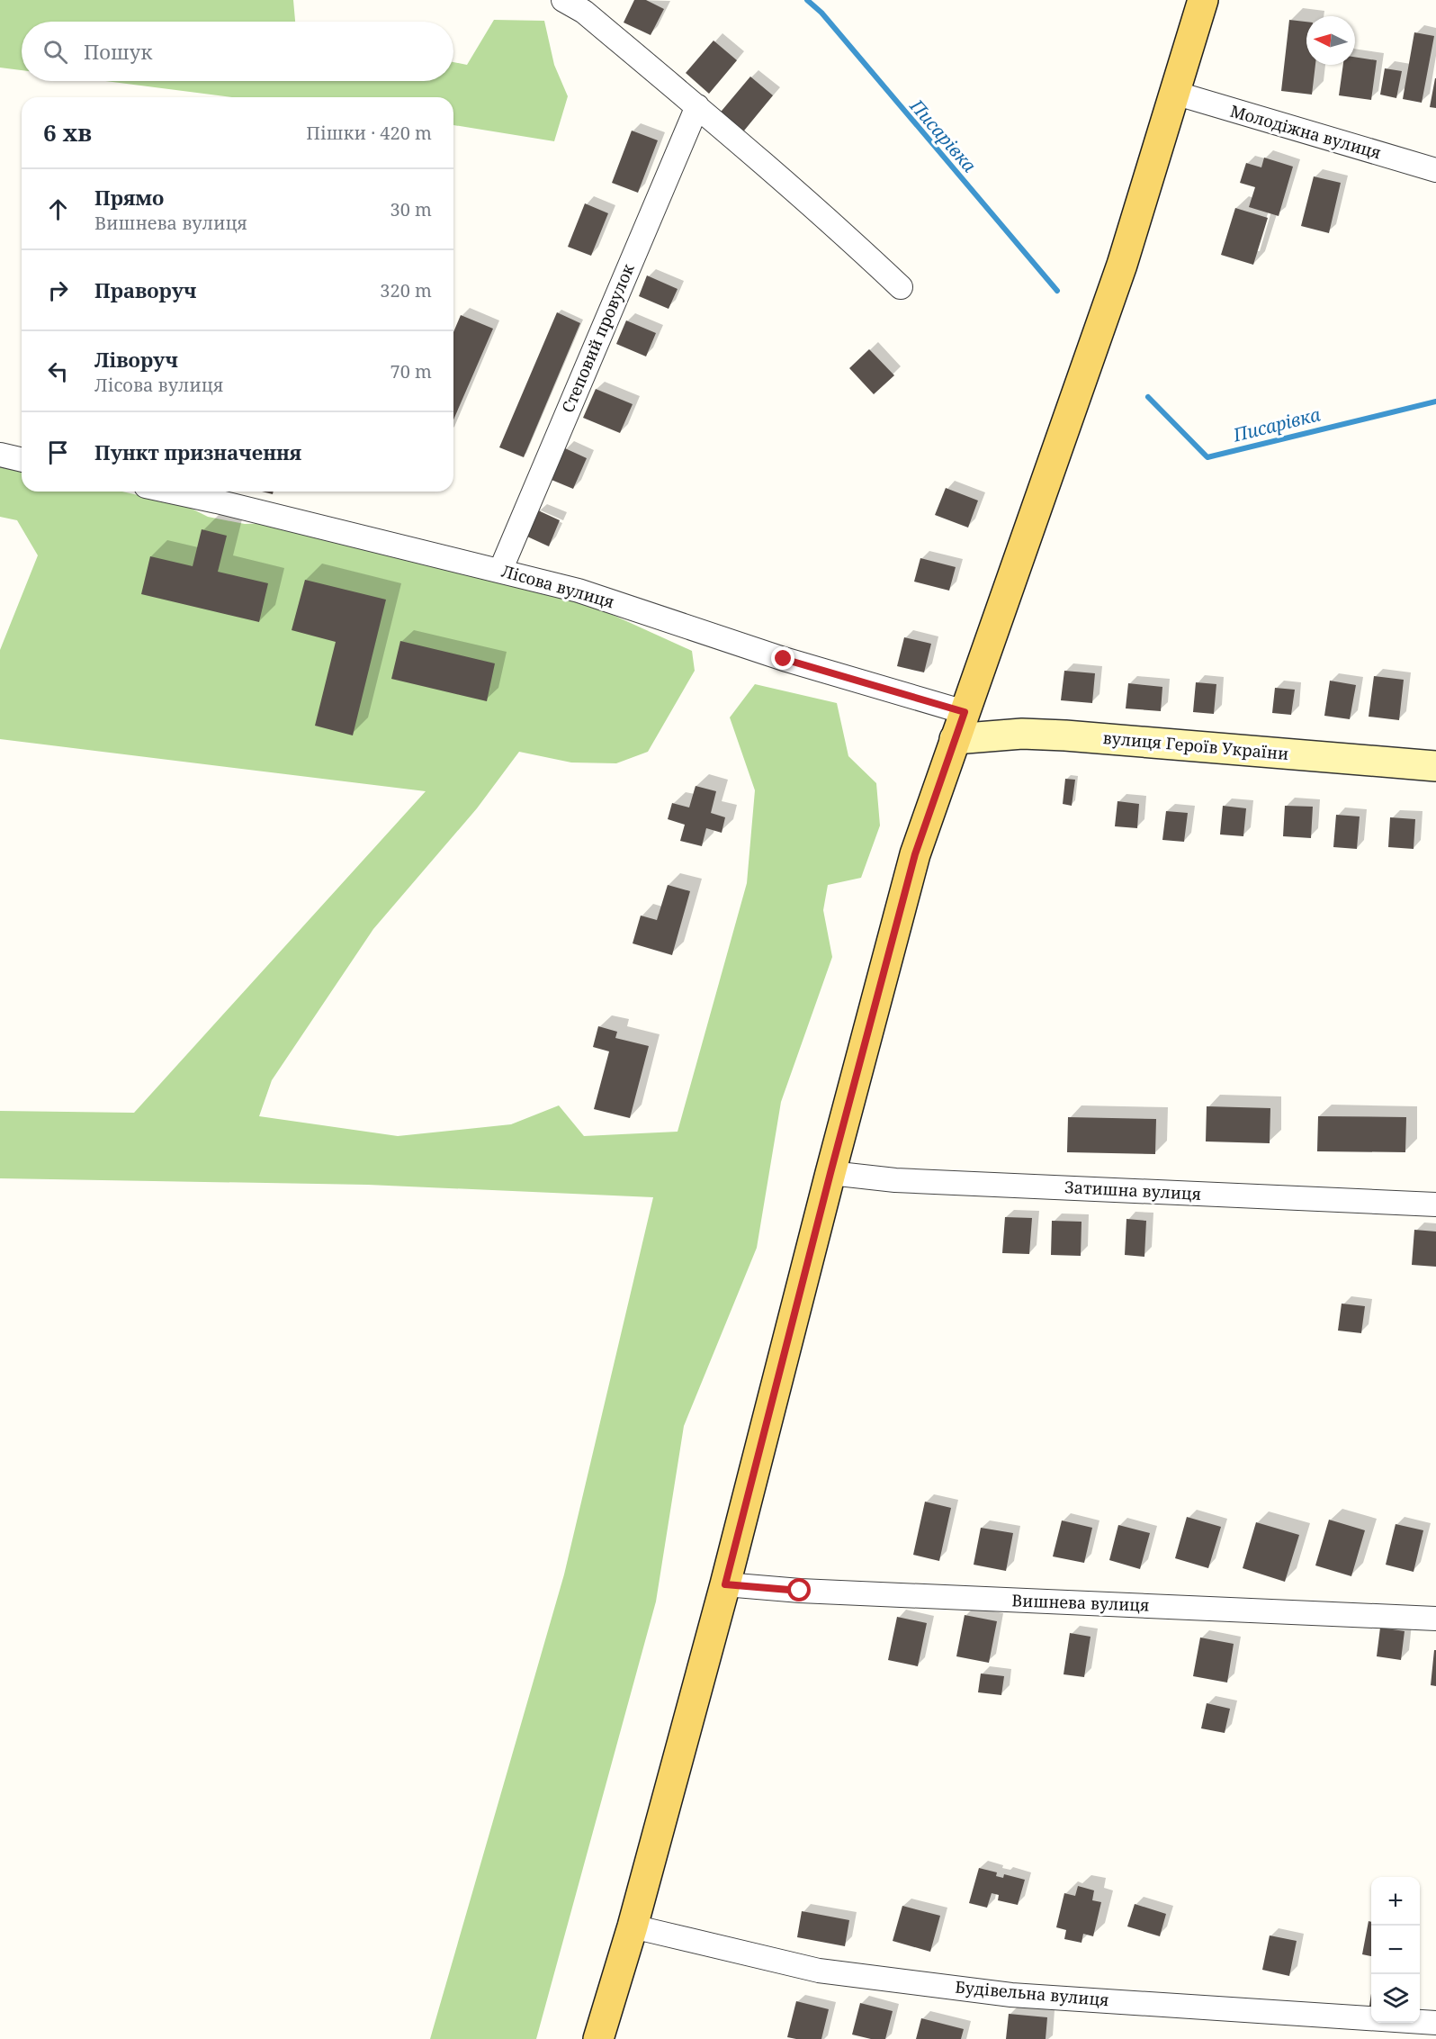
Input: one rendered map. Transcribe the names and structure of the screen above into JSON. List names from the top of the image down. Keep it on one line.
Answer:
{"streets":{"street":["Молодіжна вулиця","Степовий провулок","Лісова вулиця","вулиця Героїв України","Затишна вулиця","Вишнева вулиця","Будівельна вулиця"]},"crossings":[["Степовий провулок","Лісова вулиця"],["Лісова вулиця","вулиця Героїв України"]],"water":["Писарівка"],"north":"left","page":{"search":"Пошук","heading":["6 хв","Пішки · 420 m"],"list":[["Прямо","Вишнева вулиця","30 m"],["Праворуч","320 m"],["Ліворуч","Лісова вулиця","70 m"],"Пункт призначення"],"map_buttons":["+","−"]}}
